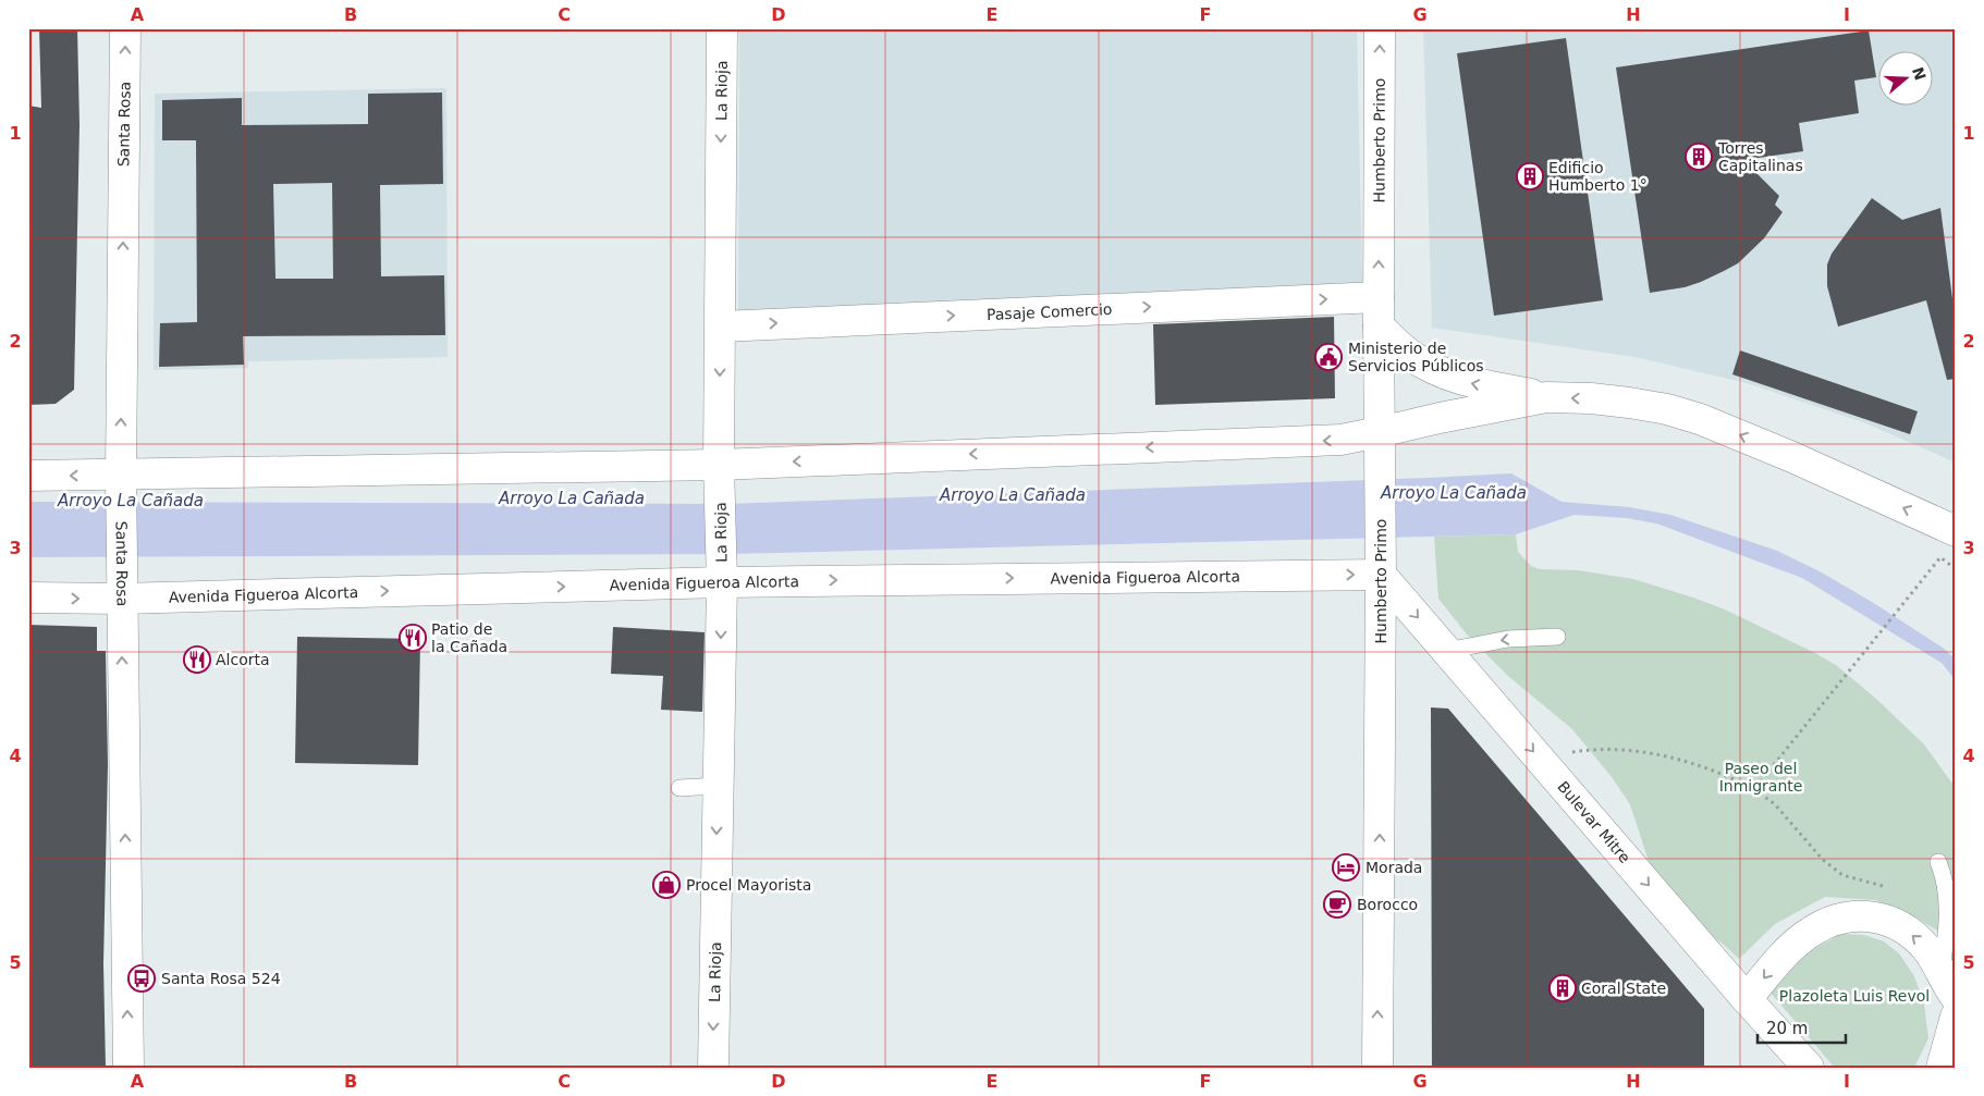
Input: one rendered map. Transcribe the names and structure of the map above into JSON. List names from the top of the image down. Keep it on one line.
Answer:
{"streets":{"main road":["La Rioja","Santa Rosa","Humberto Primo","Pasaje Comercio","Avenida Figueroa Alcorta","Bulevar Mitre"]},"crossings":[["La Rioja","Pasaje Comercio"],["La Rioja","Avenida Figueroa Alcorta"],["Santa Rosa","Avenida Figueroa Alcorta"],["Humberto Primo","Pasaje Comercio"],["Humberto Primo","Avenida Figueroa Alcorta"],["Humberto Primo","Bulevar Mitre"],["Avenida Figueroa Alcorta","Bulevar Mitre"]],"one_way":["La Rioja","Santa Rosa","Humberto Primo","Bulevar Mitre"],"water":["Arroyo La Cañada"],"parks":["Paseo del Inmigrante","Plazoleta Luis Revol"],"places":{"building":["Torres Capitalinas","Edificio Humberto 1°","Coral State"],"public building":["Ministerio de Servicios Públicos"],"restaurant":["Patio de la Cañada","Alcorta"],"hotel":["Morada"],"shop":["Procel Mayorista"],"cafe":["Borocco"],"bus stop":["Santa Rosa 524"]},"scale_bar":"20 m","north":"right","grid":{"columns":["A","B","C","D","E","F","G","H","I"],"rows":["1","2","3","4","5"]}}
